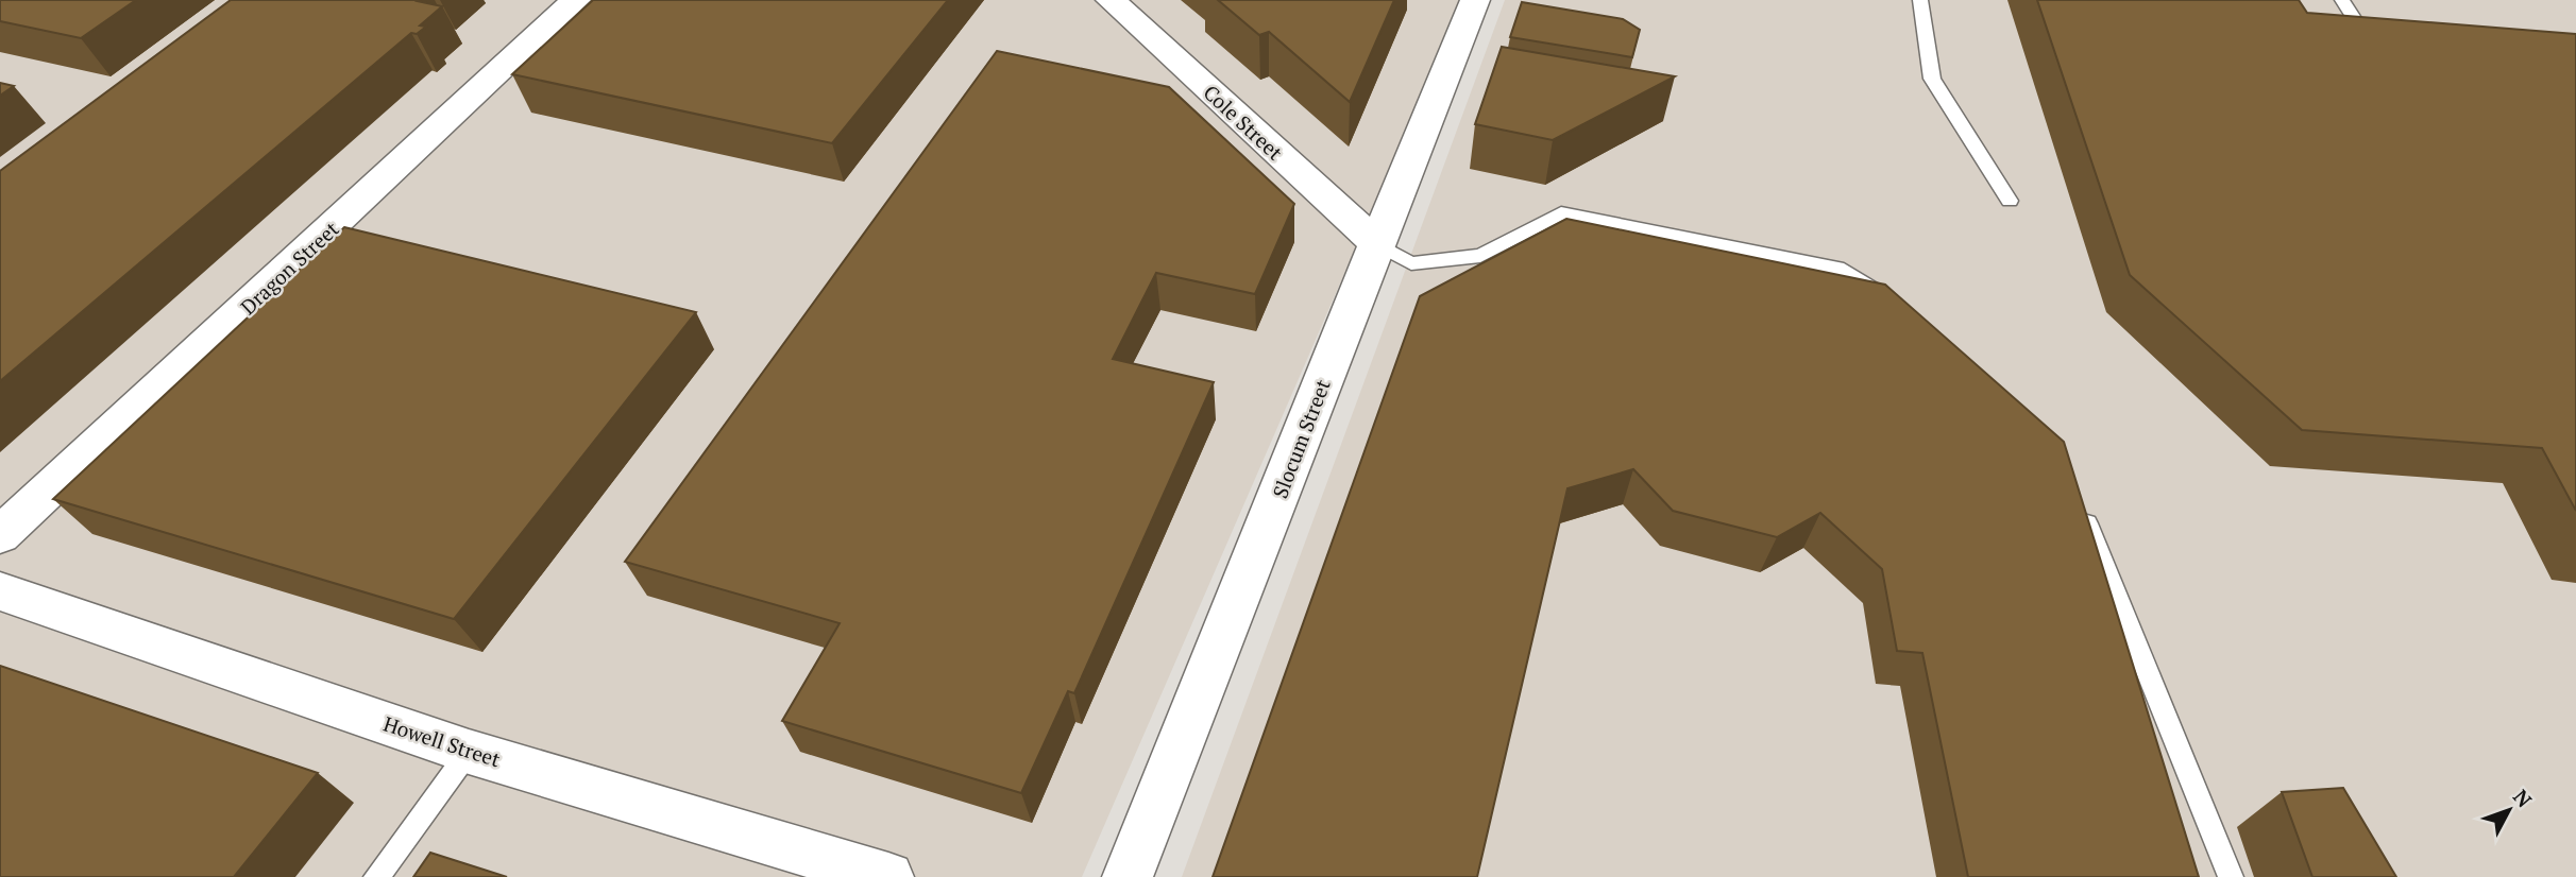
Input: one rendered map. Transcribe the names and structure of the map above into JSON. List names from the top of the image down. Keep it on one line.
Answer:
{"streets":{"street":["Cole Street","Dragon Street","Slocum Street","Howell Street"]},"crossings":[["Cole Street","Slocum Street"]],"north":"top right"}
